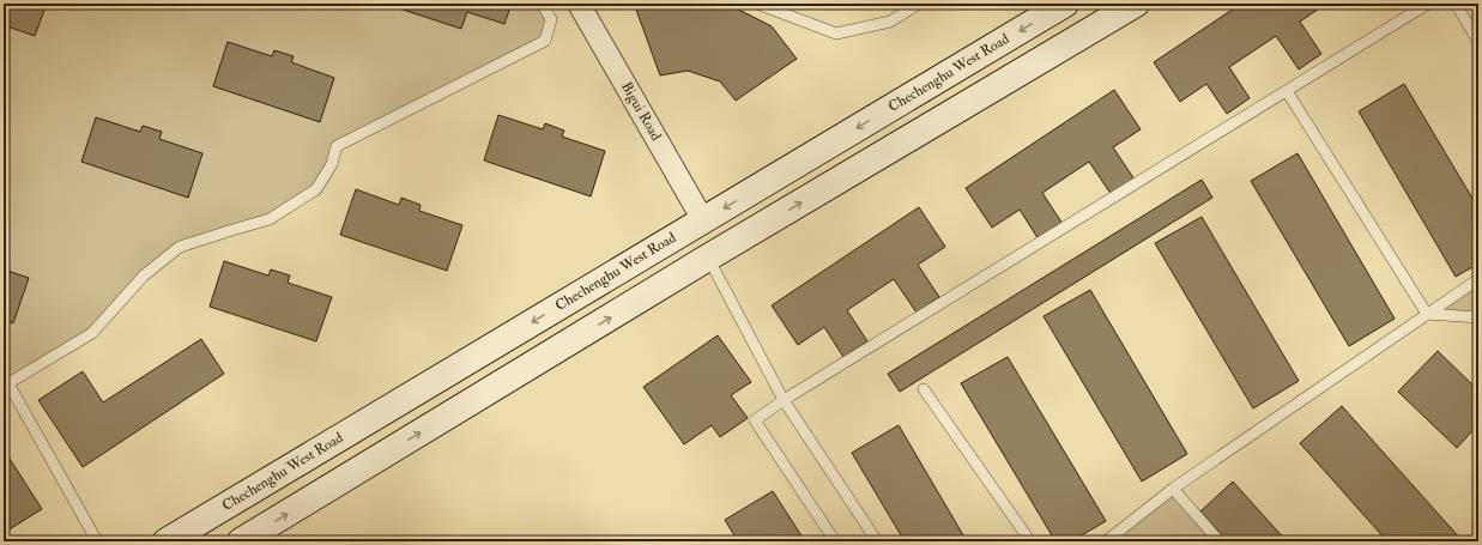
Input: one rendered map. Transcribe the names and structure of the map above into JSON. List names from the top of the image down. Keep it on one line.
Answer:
{"streets":{"street":["Chechenghu West Road","Bigui Road"]},"crossings":[["Chechenghu West Road","Bigui Road"]]}
